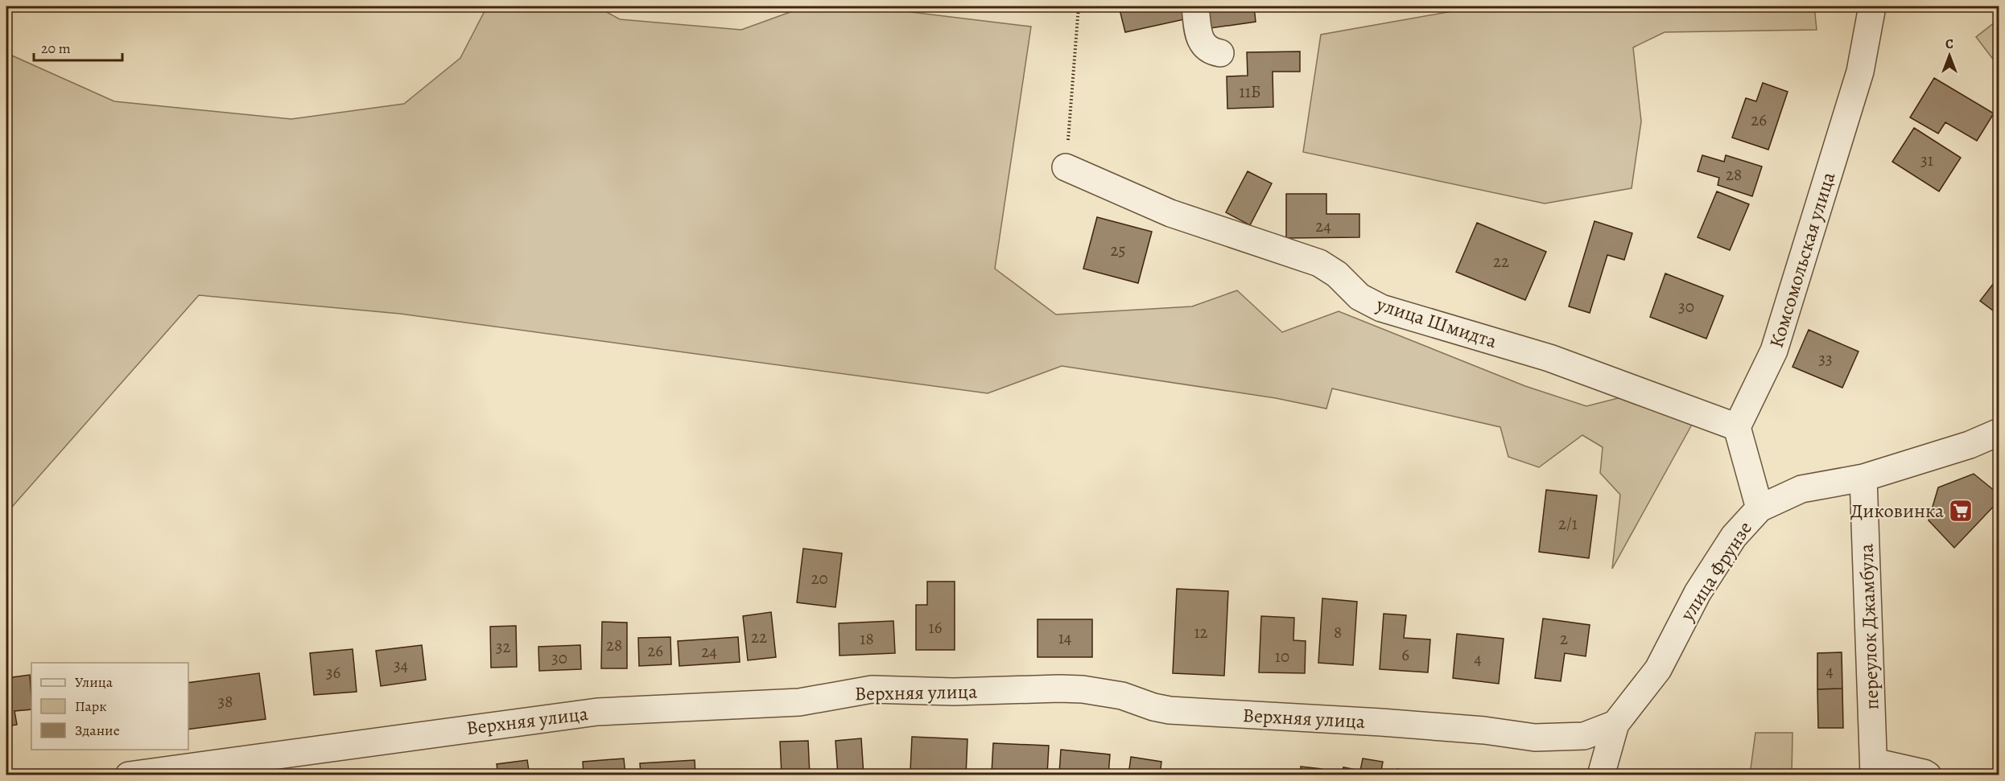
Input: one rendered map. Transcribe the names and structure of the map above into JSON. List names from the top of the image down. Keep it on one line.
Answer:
{"streets":{"street":["Комсомольская улица","улица Шмидта","улица Фрунзе","переулок Джамбула","Верхняя улица"]},"crossings":[["Комсомольская улица","улица Шмидта"],["улица Фрунзе","переулок Джамбула"],["улица Фрунзе","Верхняя улица"]],"places":{"supermarket":["Диковинка"]},"house_numbers":["11Б","26","31","28","24","25","22","30","33","2/1","20","16","12","8","22","14","18","2","28","32","26","24","6","10","30","4","34","4","36","38"],"legend":["Улица","Парк","Здание"],"scale_bar":"20 m","north":"top"}
